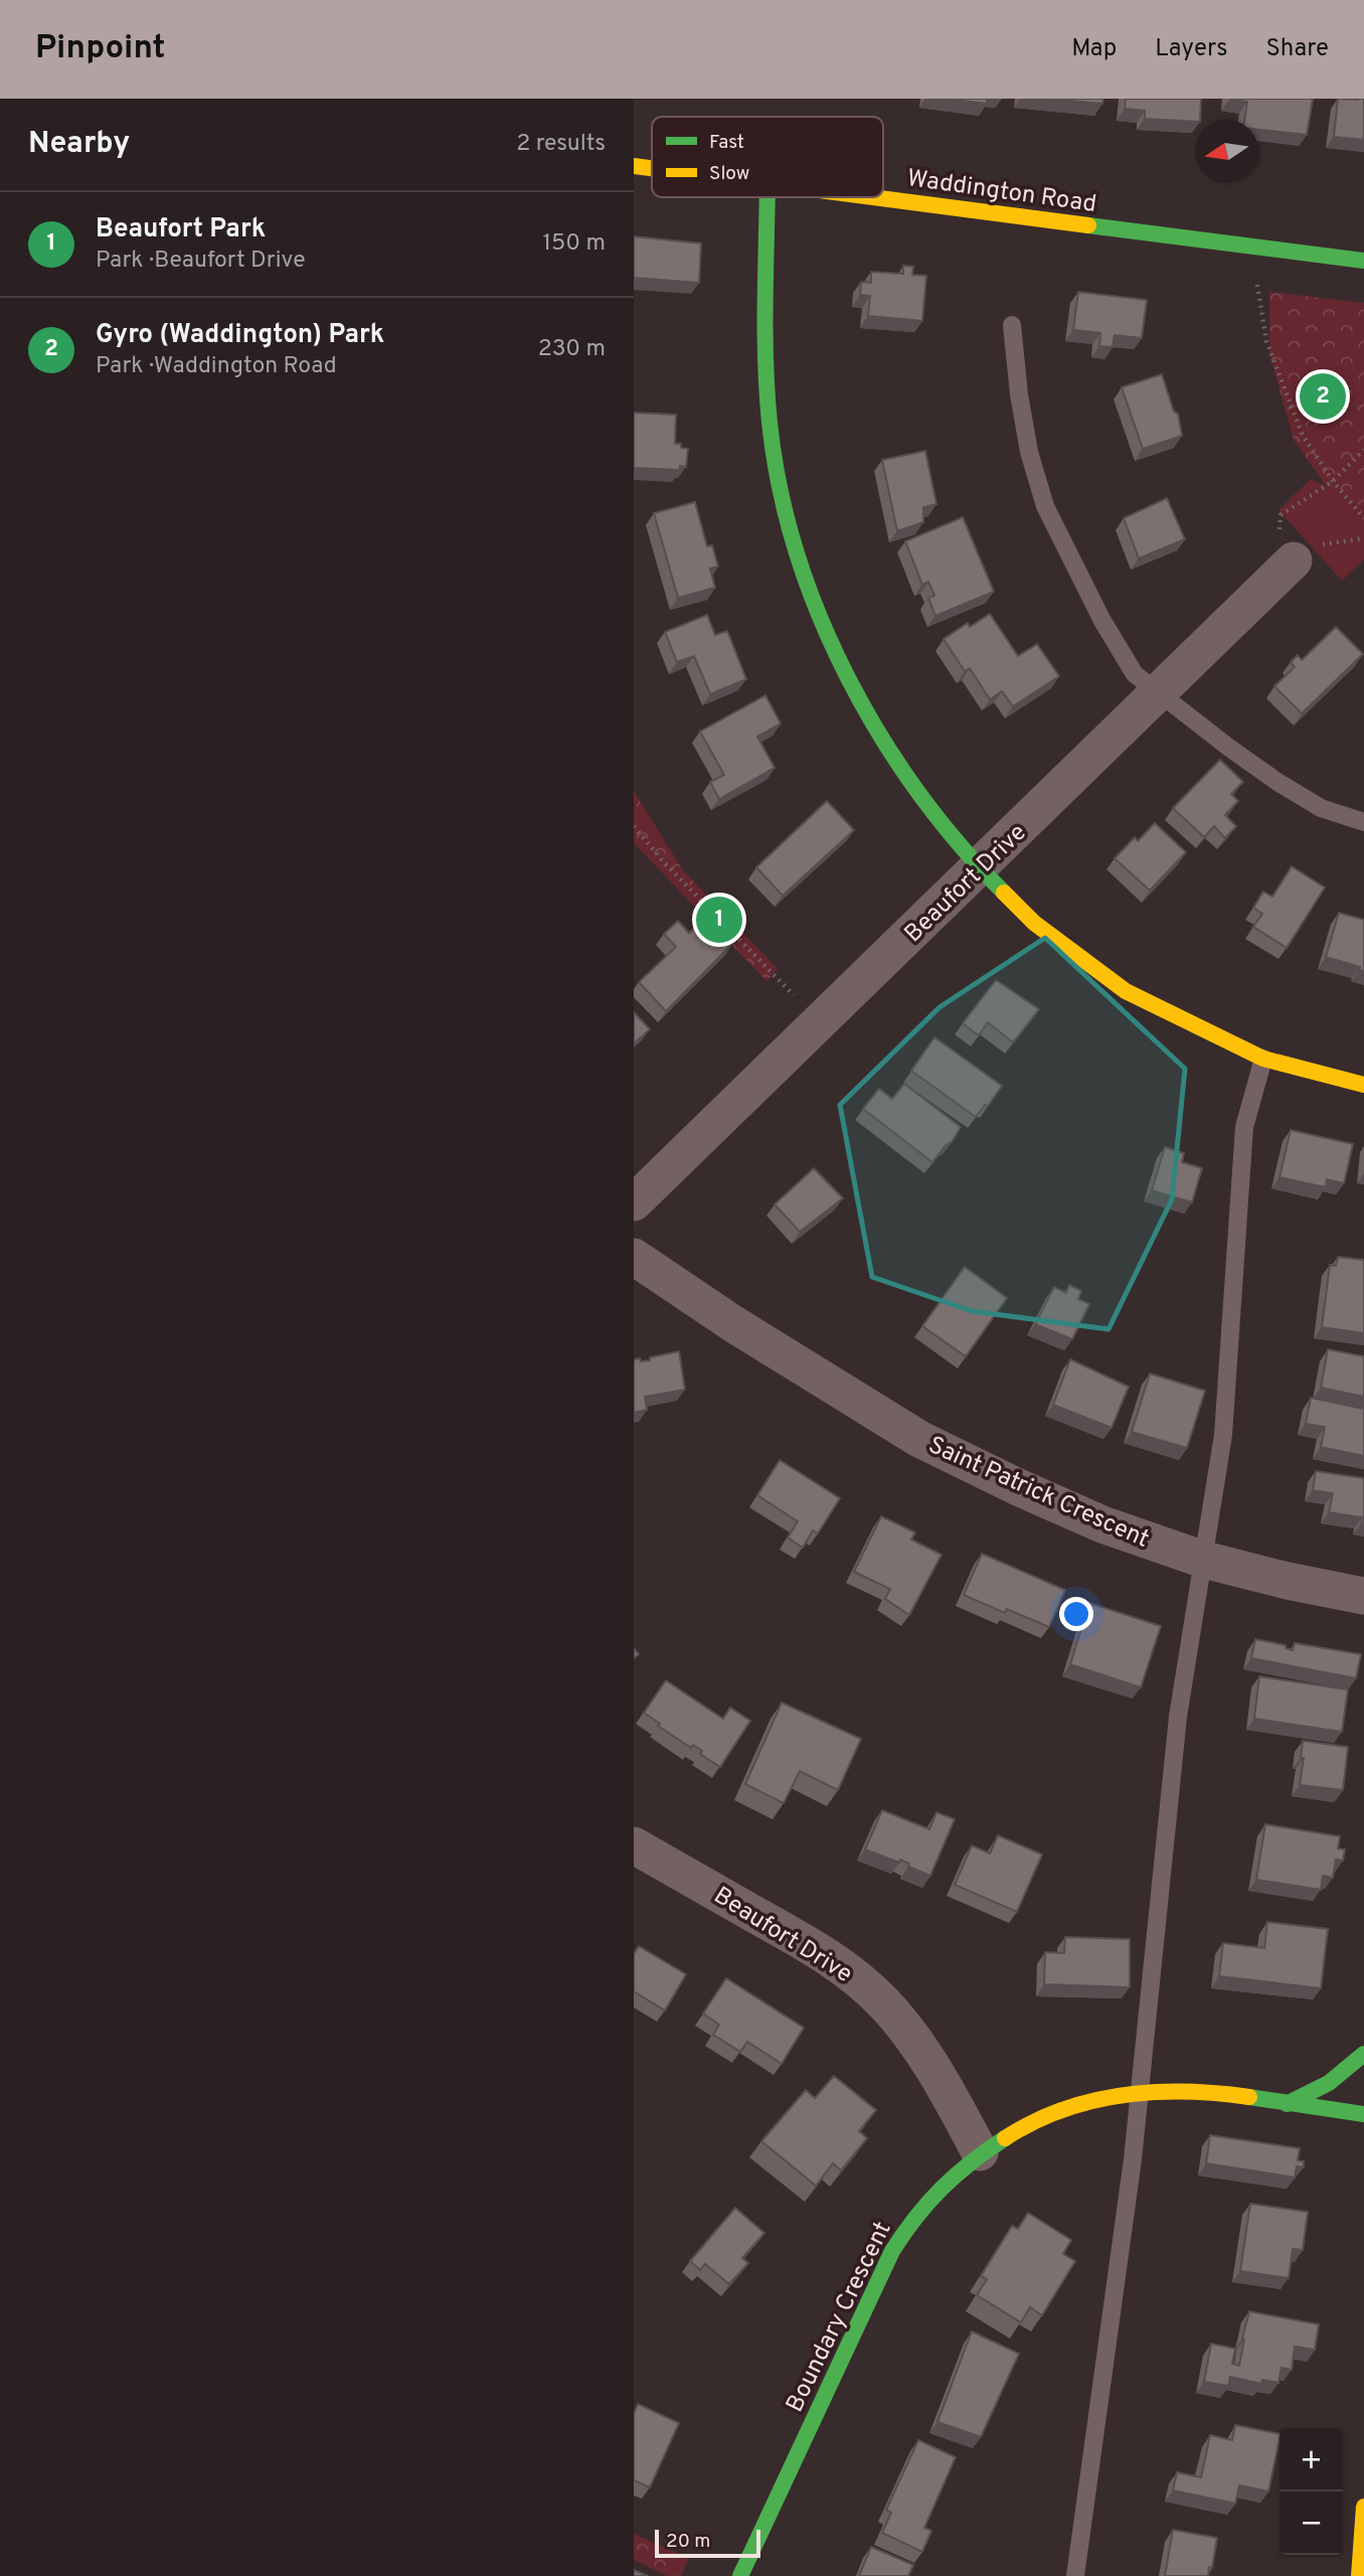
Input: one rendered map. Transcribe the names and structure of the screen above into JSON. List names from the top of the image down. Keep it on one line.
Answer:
{"streets":{"street":["Waddington Road","Beaufort Drive","Saint Patrick Crescent","Boundary Crescent"]},"crossings":[["Beaufort Drive","Boundary Crescent"]],"legend":["Fast","Slow"],"scale_bar":"20 m","north":"left","page":{"header":"Pinpoint","nav":["Map","Layers","Share"],"heading":["Nearby","2 results"],"list":[{"mark":"1","name":"Beaufort Park","note":"Park · Beaufort Drive","value":"150 m"},{"mark":"2","name":"Gyro (Waddington) Park","note":"Park · Waddington Road","value":"230 m"}],"pins":["2","1"],"map_buttons":["+","−"],"scale":"20 m"}}
